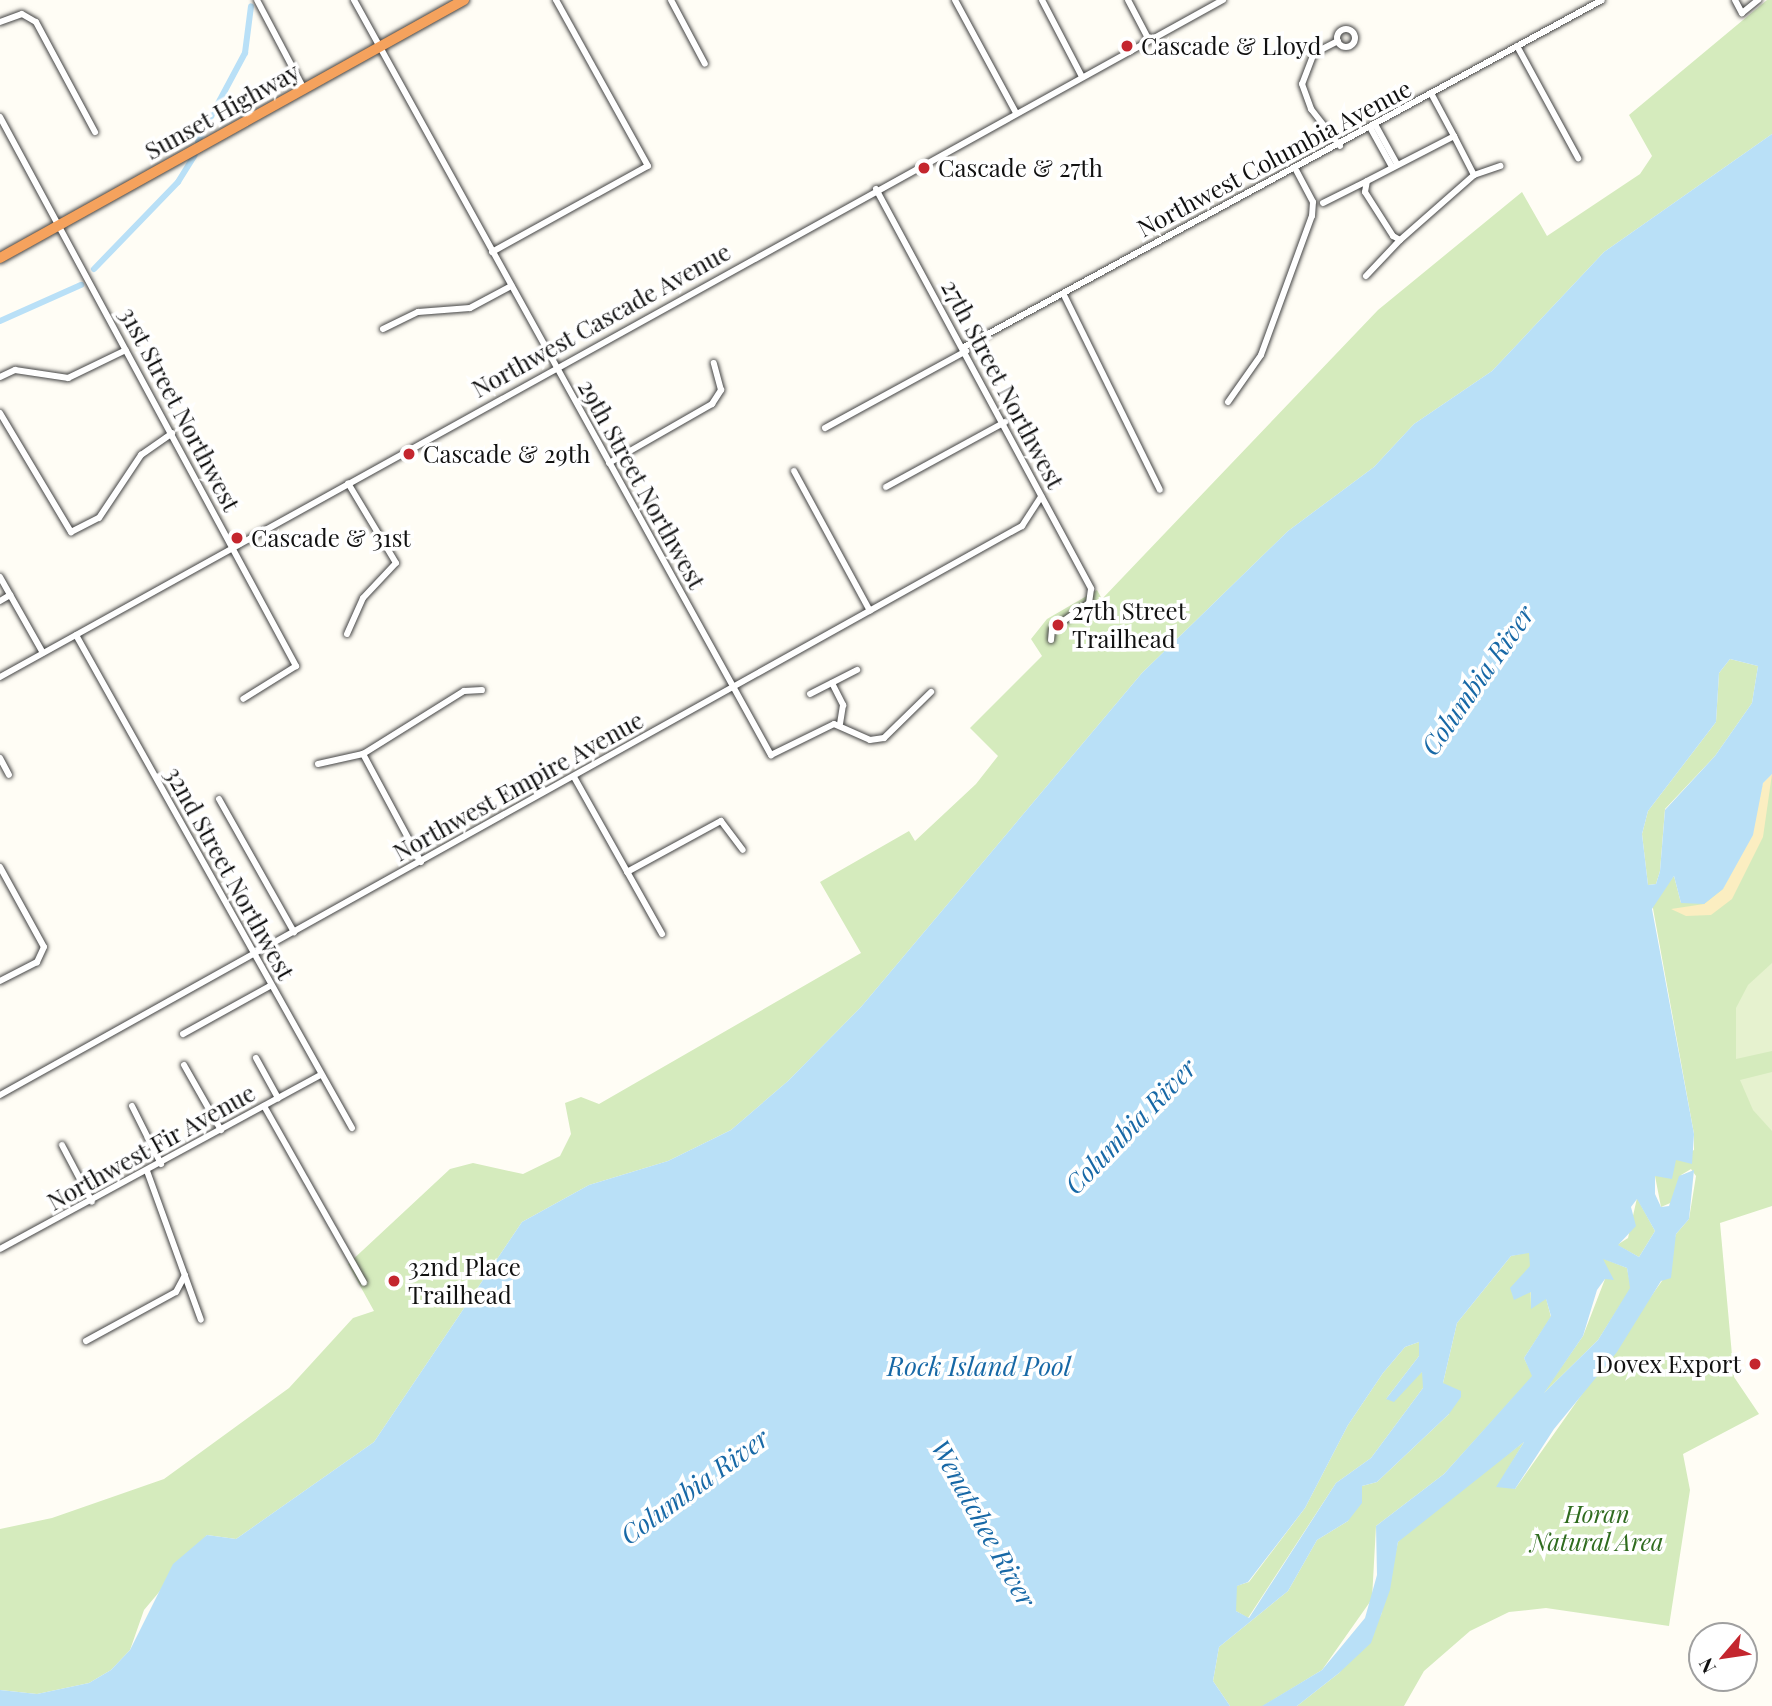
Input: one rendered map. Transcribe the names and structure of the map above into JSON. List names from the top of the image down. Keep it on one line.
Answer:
{"streets":{"highway":["Sunset Highway"],"street":["Northwest Columbia Avenue","Northwest Cascade Avenue","27th Street Northwest","31st Street Northwest","29th Street Northwest","Northwest Empire Avenue","32nd Street Northwest","Northwest Fir Avenue"]},"crossings":[["Sunset Highway","31st Street Northwest"],["Sunset Highway","29th Street Northwest"],["Northwest Columbia Avenue","27th Street Northwest"],["Northwest Cascade Avenue","27th Street Northwest"],["Northwest Cascade Avenue","31st Street Northwest"],["Northwest Cascade Avenue","29th Street Northwest"],["Northwest Cascade Avenue","32nd Street Northwest"],["27th Street Northwest","Northwest Empire Avenue"],["29th Street Northwest","Northwest Empire Avenue"],["Northwest Empire Avenue","32nd Street Northwest"],["32nd Street Northwest","Northwest Fir Avenue"]],"water":["Columbia River","Rock Island Pool","Wenatchee River"],"parks":["Horan Natural Area"],"places":["Cascade & Lloyd","Cascade & 27th","Cascade & 29th","Cascade & 31st","27th Street Trailhead","32nd Place Trailhead","Dovex Export"],"north":"bottom left"}
